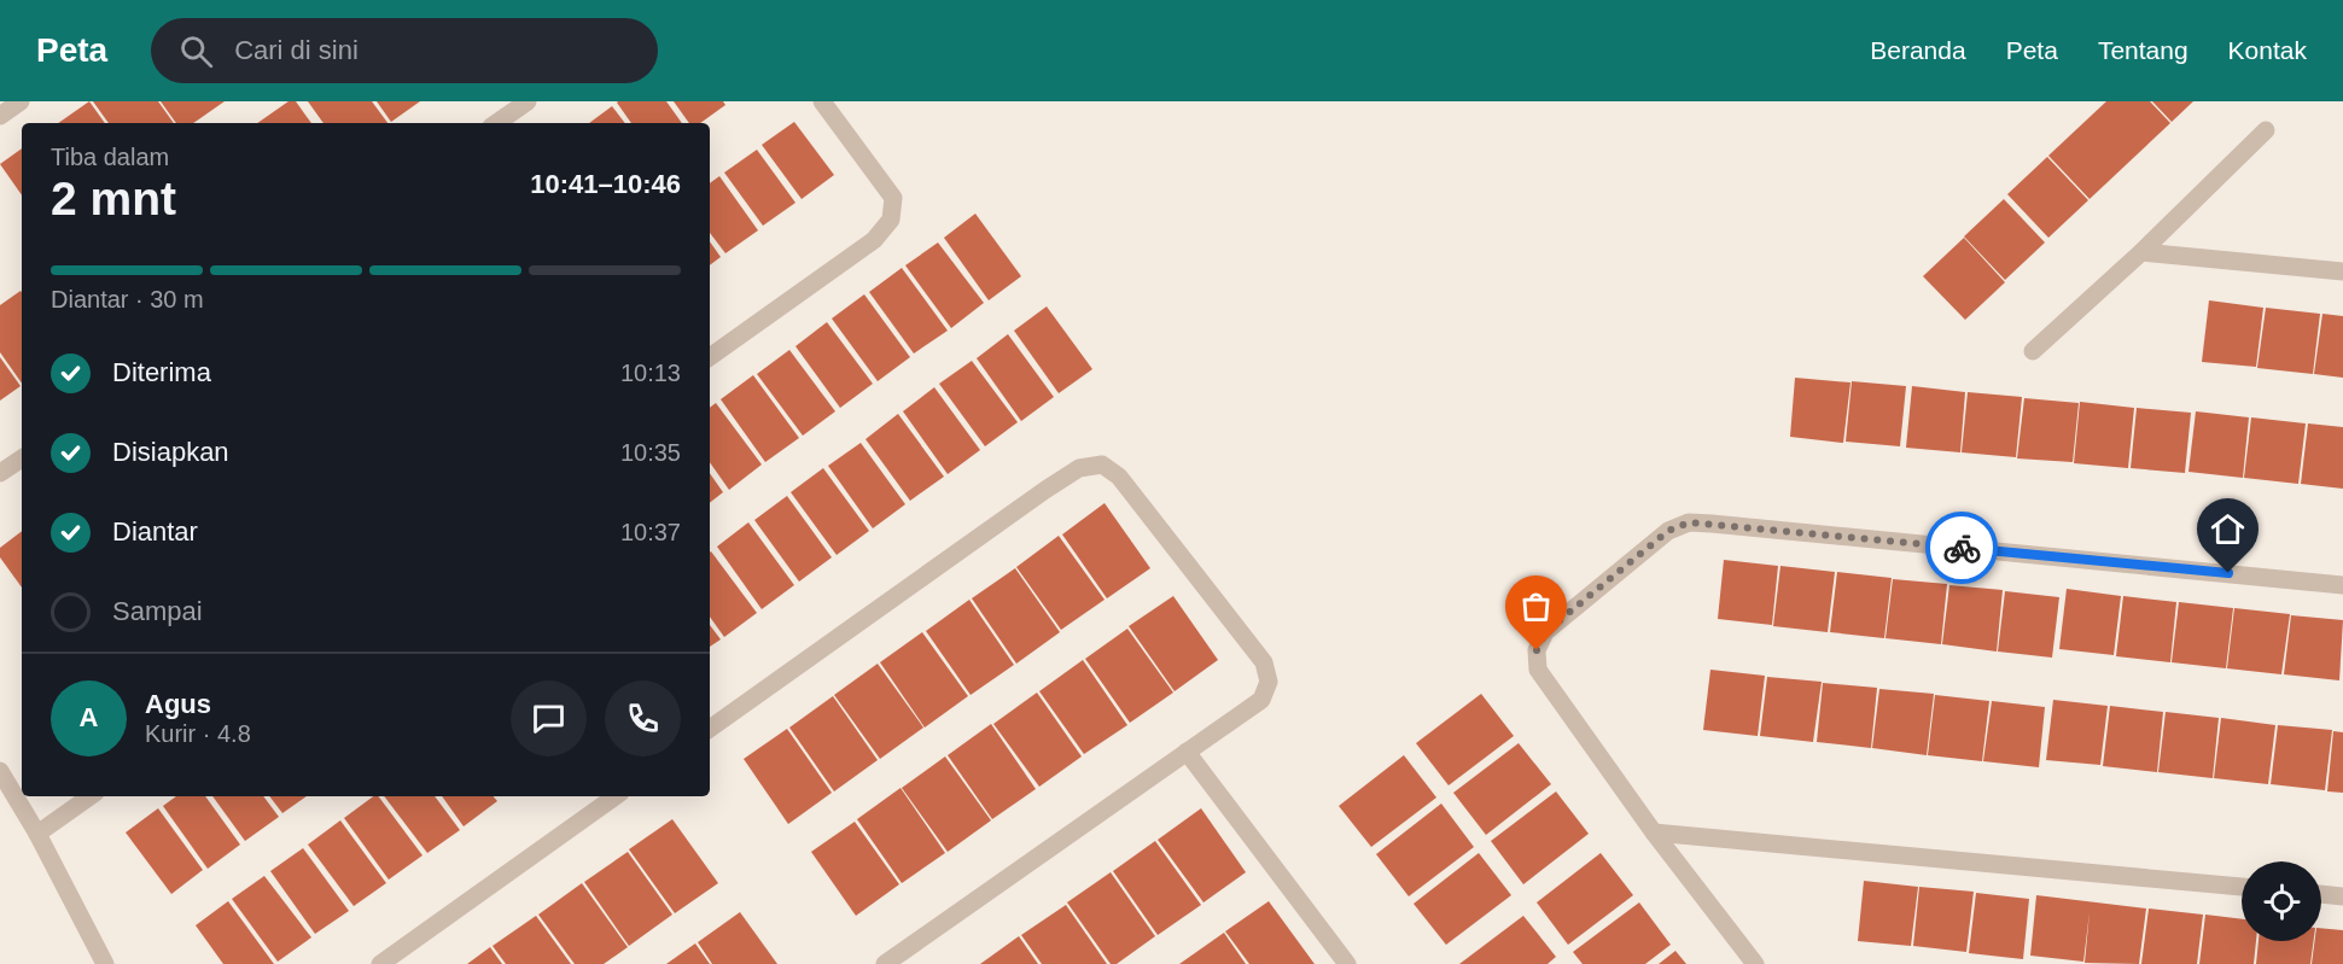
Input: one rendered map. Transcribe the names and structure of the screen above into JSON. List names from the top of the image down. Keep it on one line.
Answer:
{"page":{"header":"Peta","search":"Cari di sini","nav":["Beranda","Peta","Tentang","Kontak"],"heading":["2 mnt","Tiba dalam","10:41–10:46"],"panel":["Agus","Kurir · 4.8"],"bar":"Diantar · 30 m","list":[["Diterima","10:13"],["Disiapkan","10:35"],["Diantar","10:37"],"Sampai"],"round":"A"}}
